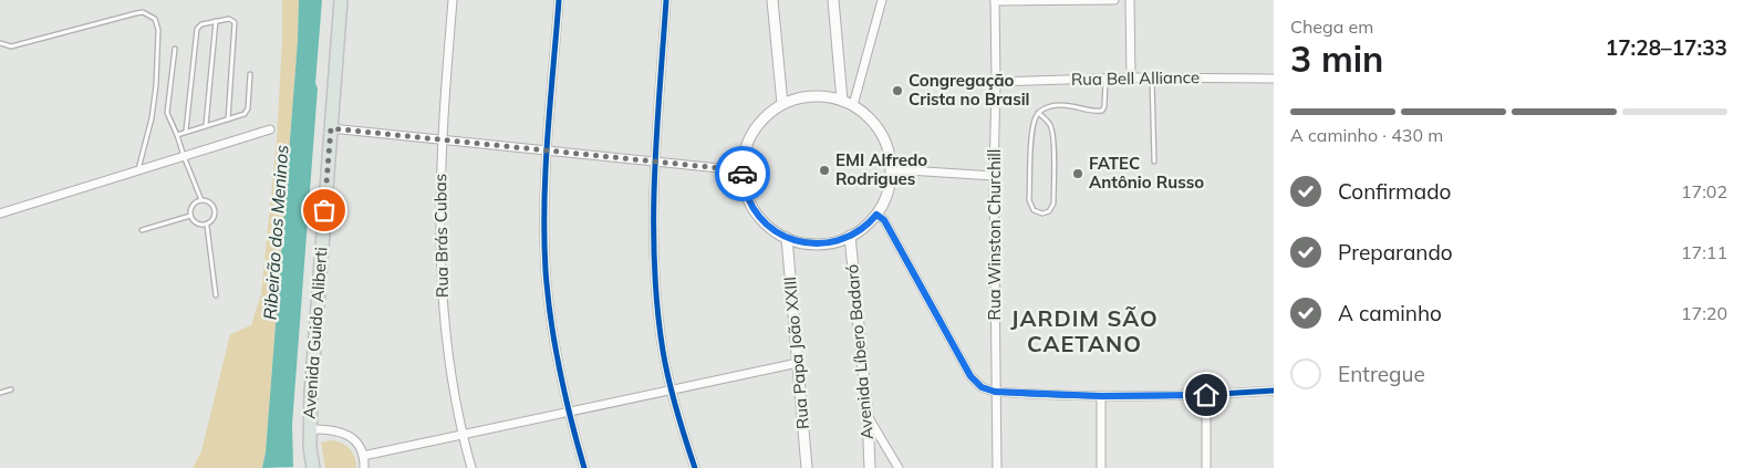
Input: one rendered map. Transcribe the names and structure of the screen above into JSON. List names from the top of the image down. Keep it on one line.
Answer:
{"streets":{"main road":["Avenida Guido Aliberti"],"street":["Rua Bell Alliance","Rua Winston Churchill","Rua Brás Cubas","Avenida Líbero Badaró","Rua Papa João XXIII"]},"crossings":[["Rua Bell Alliance","Rua Winston Churchill"],["Avenida Líbero Badaró","Rua Papa João XXIII"]],"districts":["JARDIM SÃO CAETANO"],"water":["Ribeirão dos Meninos"],"places":["Congregação Crista no Brasil","EMI Alfredo Rodrigues","FATEC Antônio Russo"],"page":{"heading":["3 min","Chega em","17:28–17:33"],"bar":"A caminho · 430 m","list":[["Confirmado","17:02"],["Preparando","17:11"],["A caminho","17:20"],"Entregue"]}}
